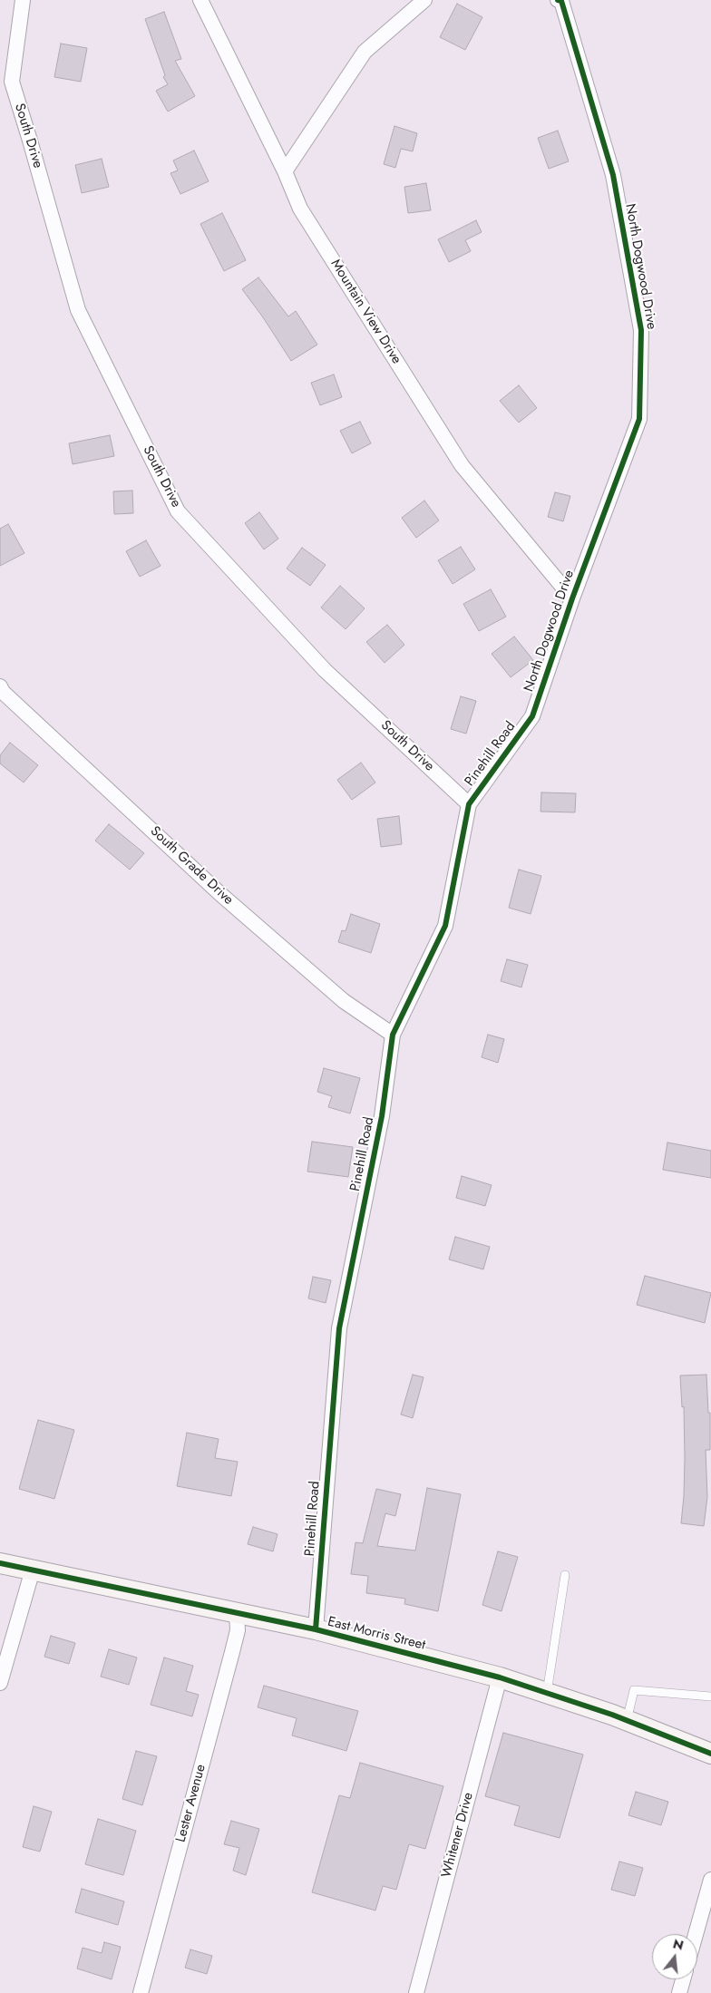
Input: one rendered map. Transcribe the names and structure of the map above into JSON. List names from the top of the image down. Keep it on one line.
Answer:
{"streets":{"main road":["East Morris Street"],"street":["South Drive","North Dogwood Drive","Mountain View Drive","Pinehill Road","South Grade Drive","Lester Avenue","Whitener Drive"]},"crossings":[["South Drive","Pinehill Road"],["North Dogwood Drive","Mountain View Drive"],["North Dogwood Drive","Pinehill Road"],["Pinehill Road","South Grade Drive"],["Pinehill Road","East Morris Street"],["East Morris Street","Lester Avenue"],["East Morris Street","Whitener Drive"]],"north":"top"}
